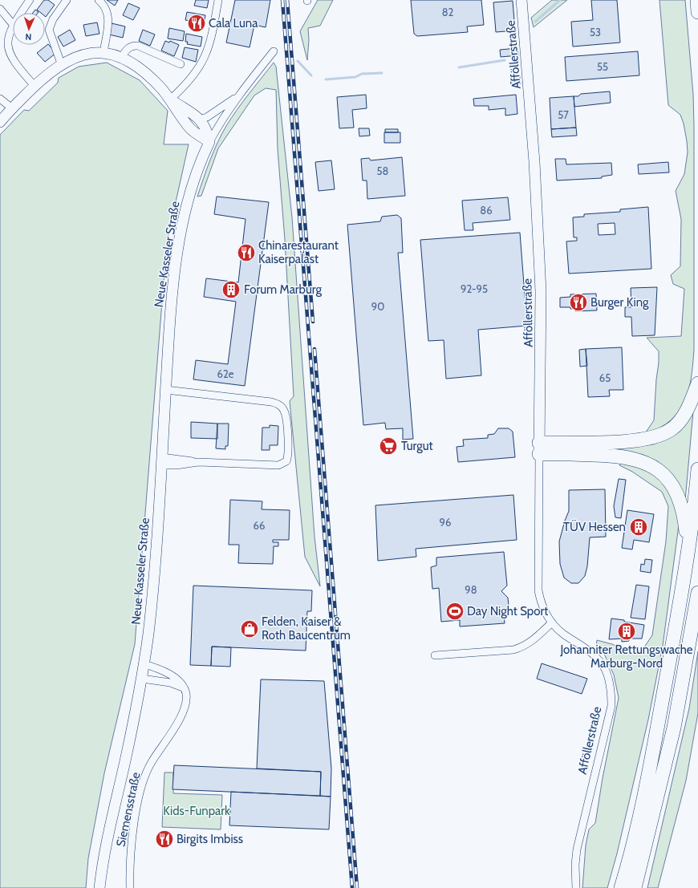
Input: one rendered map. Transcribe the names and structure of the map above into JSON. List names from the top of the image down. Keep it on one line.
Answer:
{"streets":{"main road":["Afföllerstraße","Neue Kasseler Straße"],"street":["Siemensstraße"]},"parks":["Kids-Funpark"],"places":{"restaurant":["Cala Luna","Chinarestaurant Kaiserpalast","Burger King","Birgits Imbiss"],"building":["Forum Marburg","TÜV Hessen","Johanniter Rettungswache Marburg-Nord"],"supermarket":["Turgut"],"sports":["Day Night Sport"],"shop":["Felden, Kaiser & Roth Baucentrum"]},"house_numbers":["82","53","55","57","58","86","92-95","90","62e","65","96","66","98"],"north":"bottom"}
